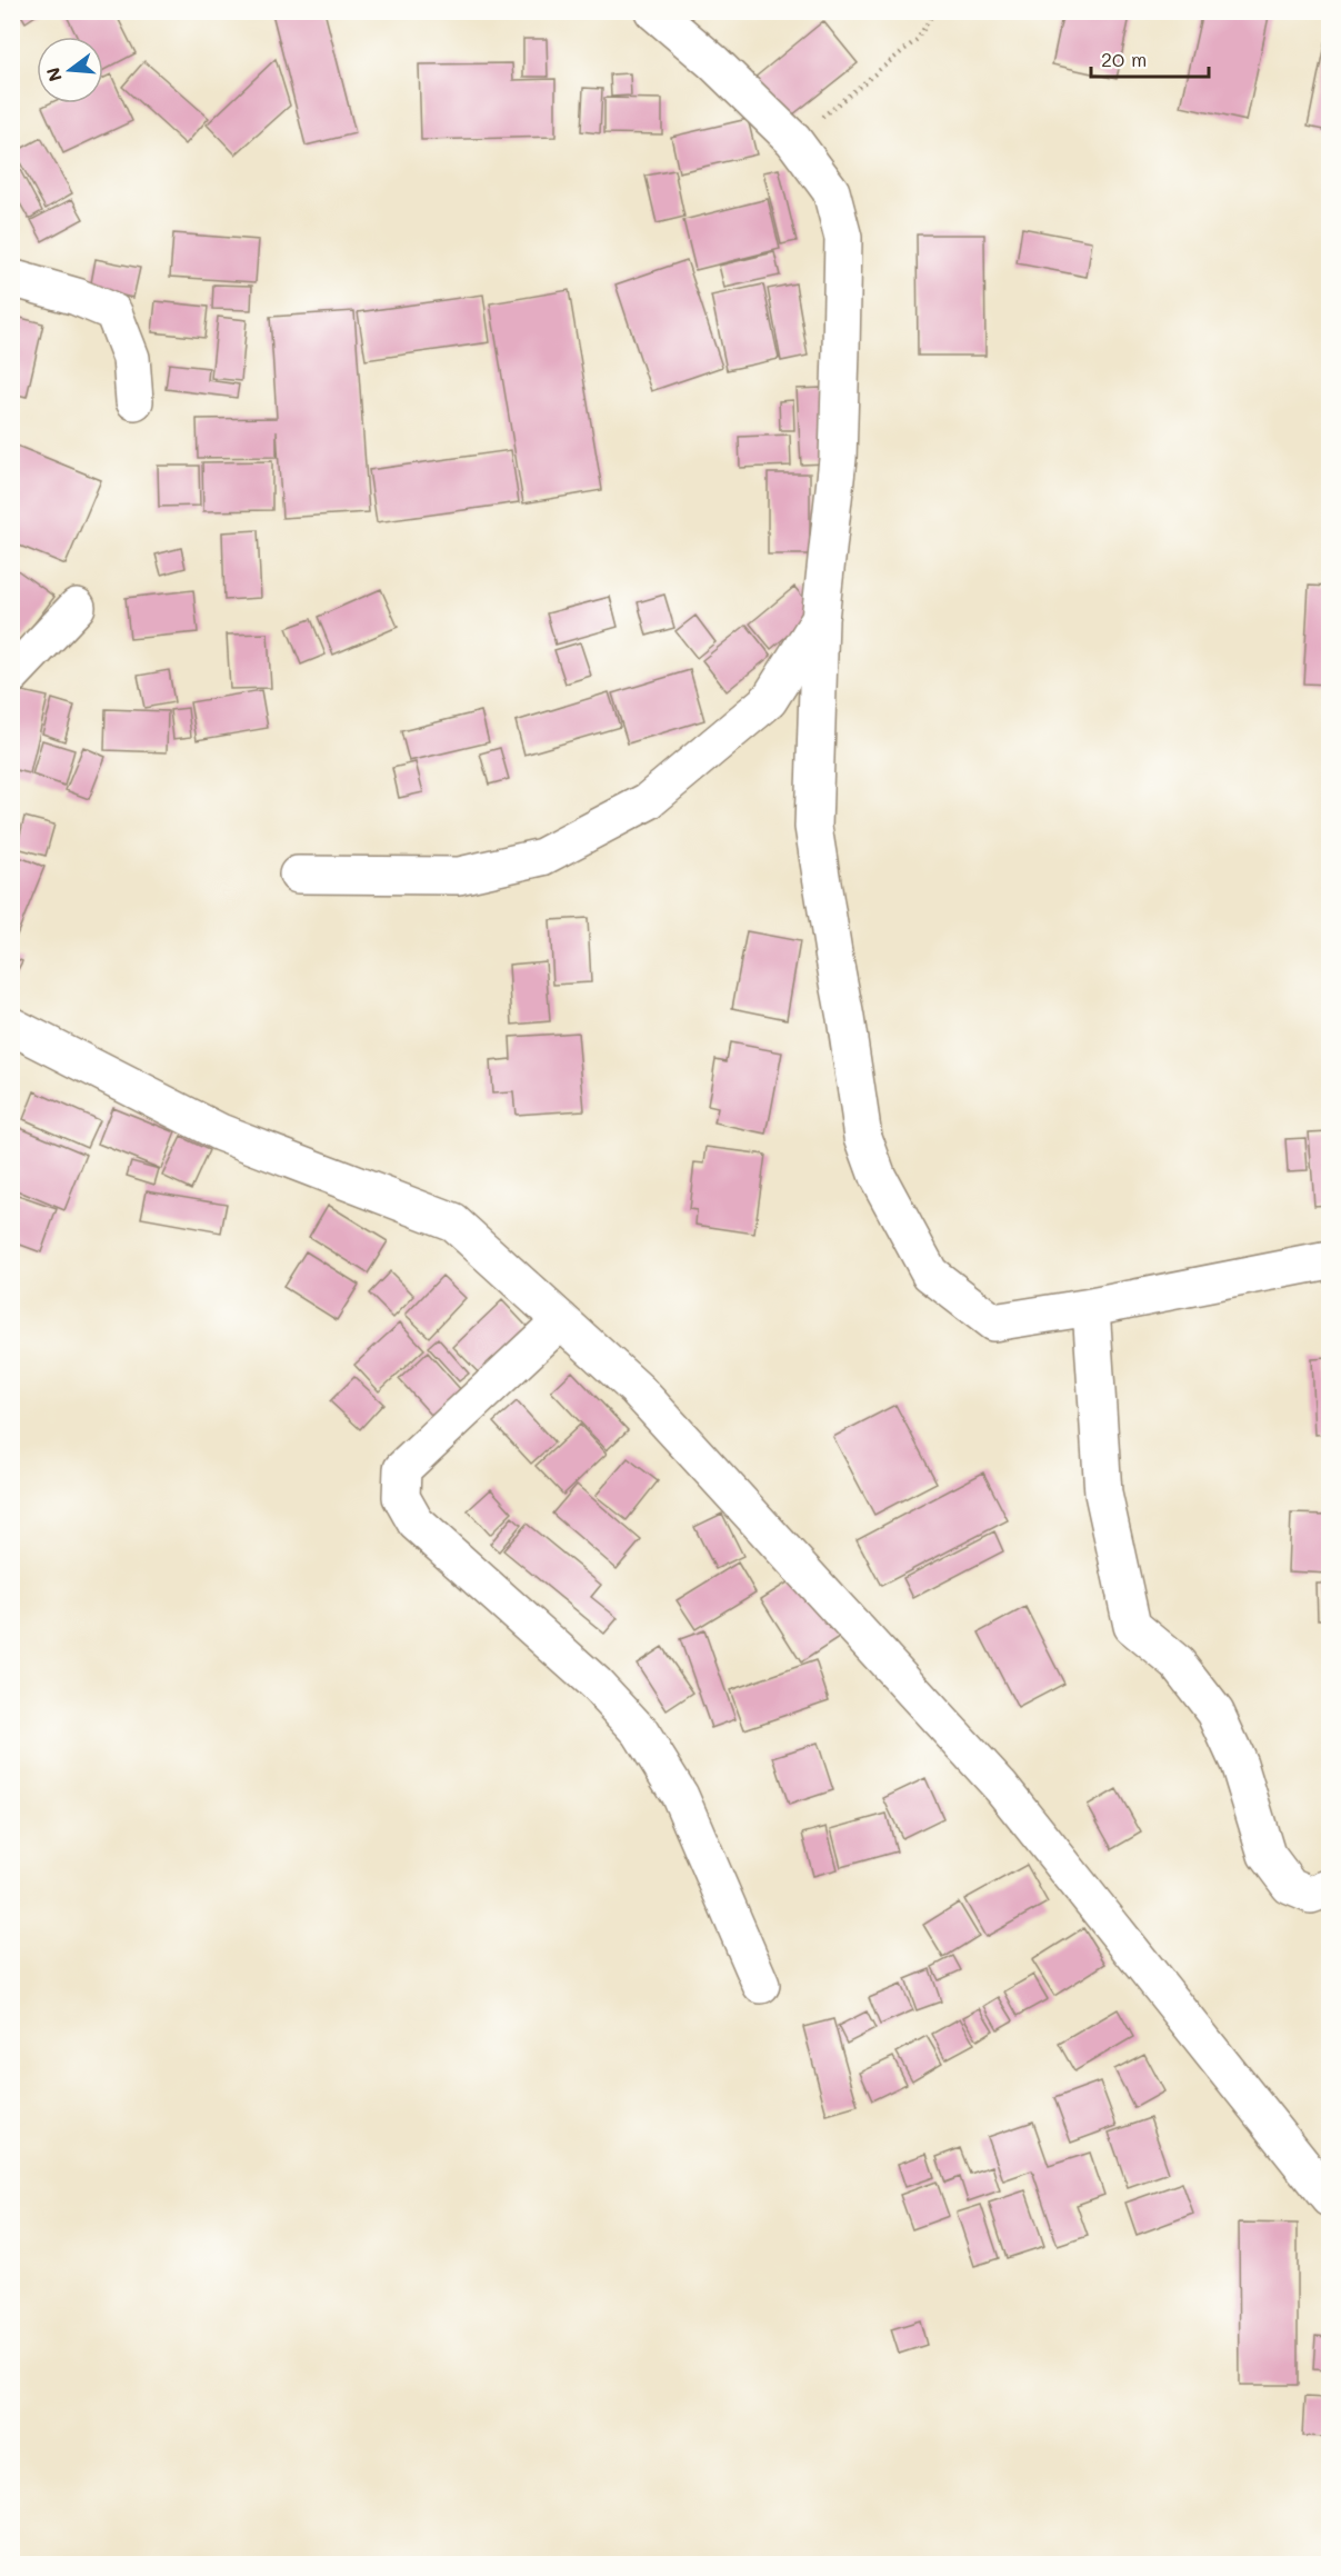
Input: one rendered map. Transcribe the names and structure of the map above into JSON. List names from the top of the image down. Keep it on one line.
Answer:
{"scale_bar":"20 m","north":"left"}
